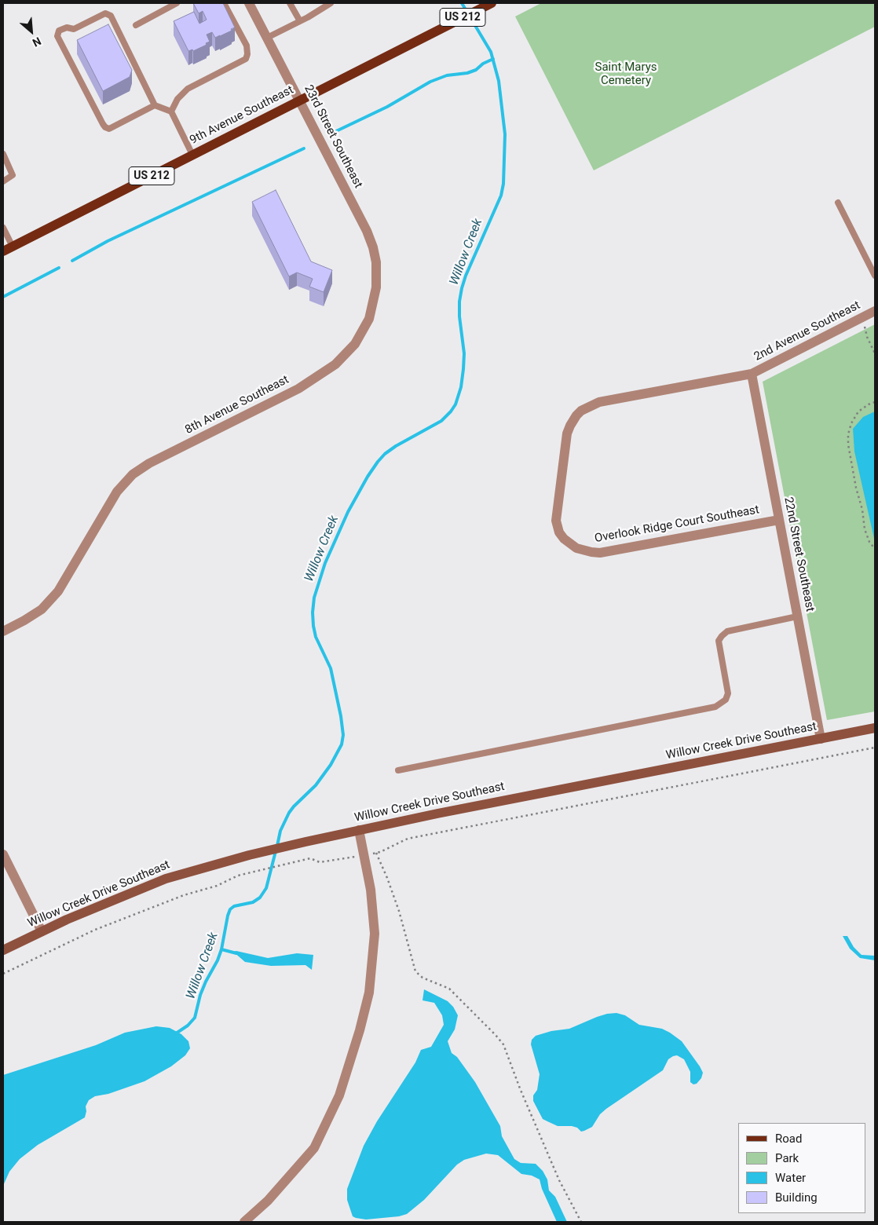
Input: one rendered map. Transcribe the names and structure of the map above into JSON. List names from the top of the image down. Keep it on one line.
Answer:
{"streets":{"main road":["US 212","9th Avenue Southeast","Willow Creek Drive Southeast"],"street":["23rd Street Southeast","2nd Avenue Southeast","8th Avenue Southeast","Overlook Ridge Court Southeast","22nd Street Southeast"]},"crossings":[["9th Avenue Southeast","23rd Street Southeast"],["23rd Street Southeast","8th Avenue Southeast"],["2nd Avenue Southeast","Overlook Ridge Court Southeast"],["2nd Avenue Southeast","22nd Street Southeast"],["Overlook Ridge Court Southeast","22nd Street Southeast"],["22nd Street Southeast","Willow Creek Drive Southeast"]],"water":["Willow Creek"],"parks":["Saint Marys Cemetery"],"legend":["Road","Park","Water","Building"],"north":"bottom right"}
